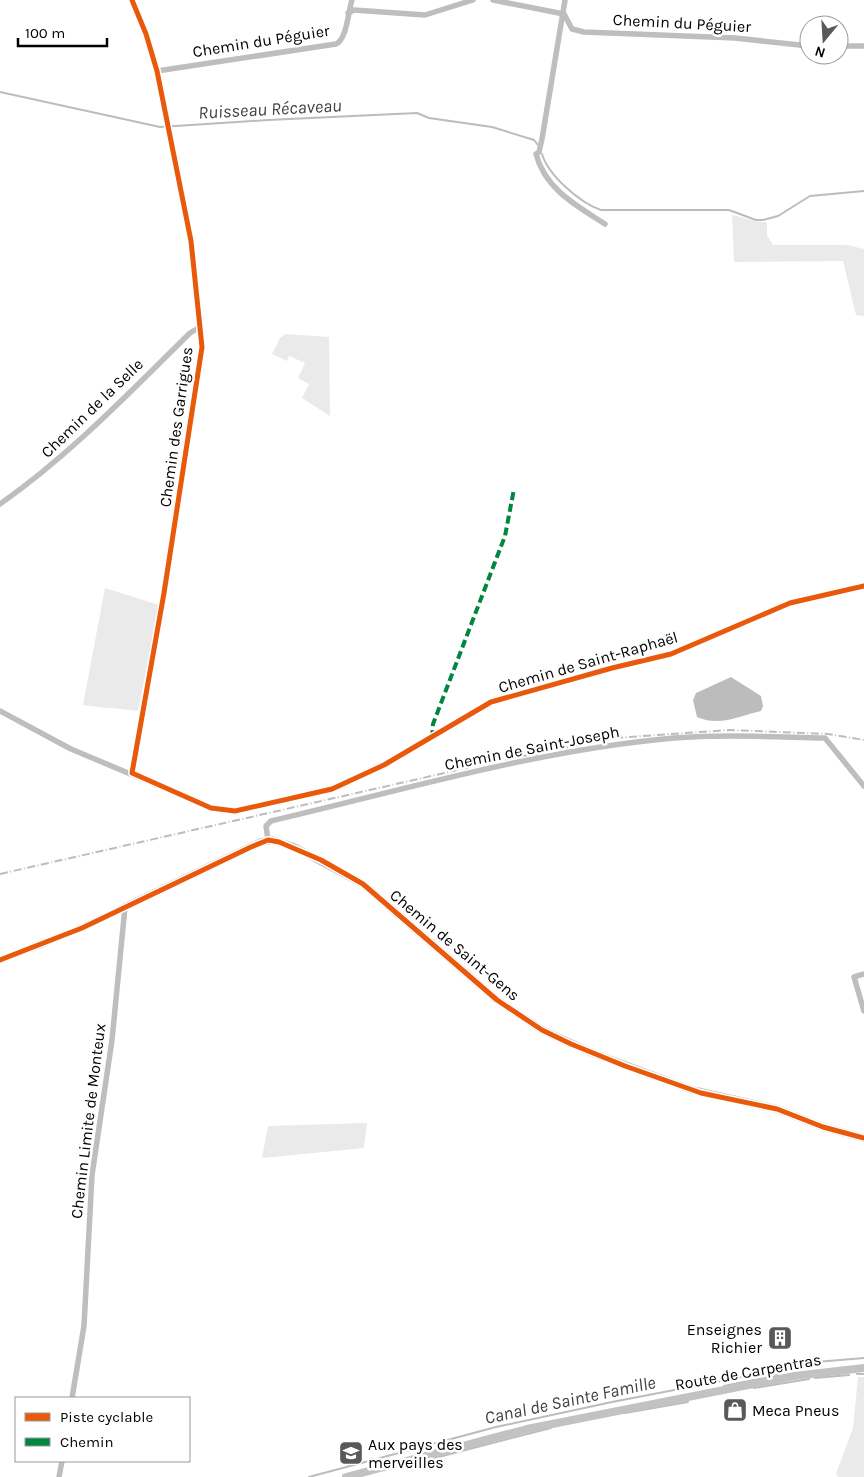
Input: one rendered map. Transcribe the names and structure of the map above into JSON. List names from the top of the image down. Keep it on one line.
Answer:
{"streets":{"street":["Chemin du Péguier","Chemin de la Selle","Chemin des Garrigues","Chemin de Saint-Raphaël","Chemin de Saint-Joseph","Chemin de Saint-Gens","Chemin Limite de Monteux","Route de Carpentras"]},"crossings":[["Chemin du Péguier","Chemin des Garrigues"],["Chemin de la Selle","Chemin des Garrigues"],["Chemin des Garrigues","Chemin de Saint-Raphaël"],["Chemin de Saint-Joseph","Chemin de Saint-Gens"]],"water":["Ruisseau Récaveau","Canal de Sainte Famille"],"places":{"building":["Enseignes Richier"],"shop":["Meca Pneus"],"school or university":["Aux pays des merveilles"]},"legend":["Piste cyclable","Chemin"],"scale_bar":"100 m","north":"bottom"}
